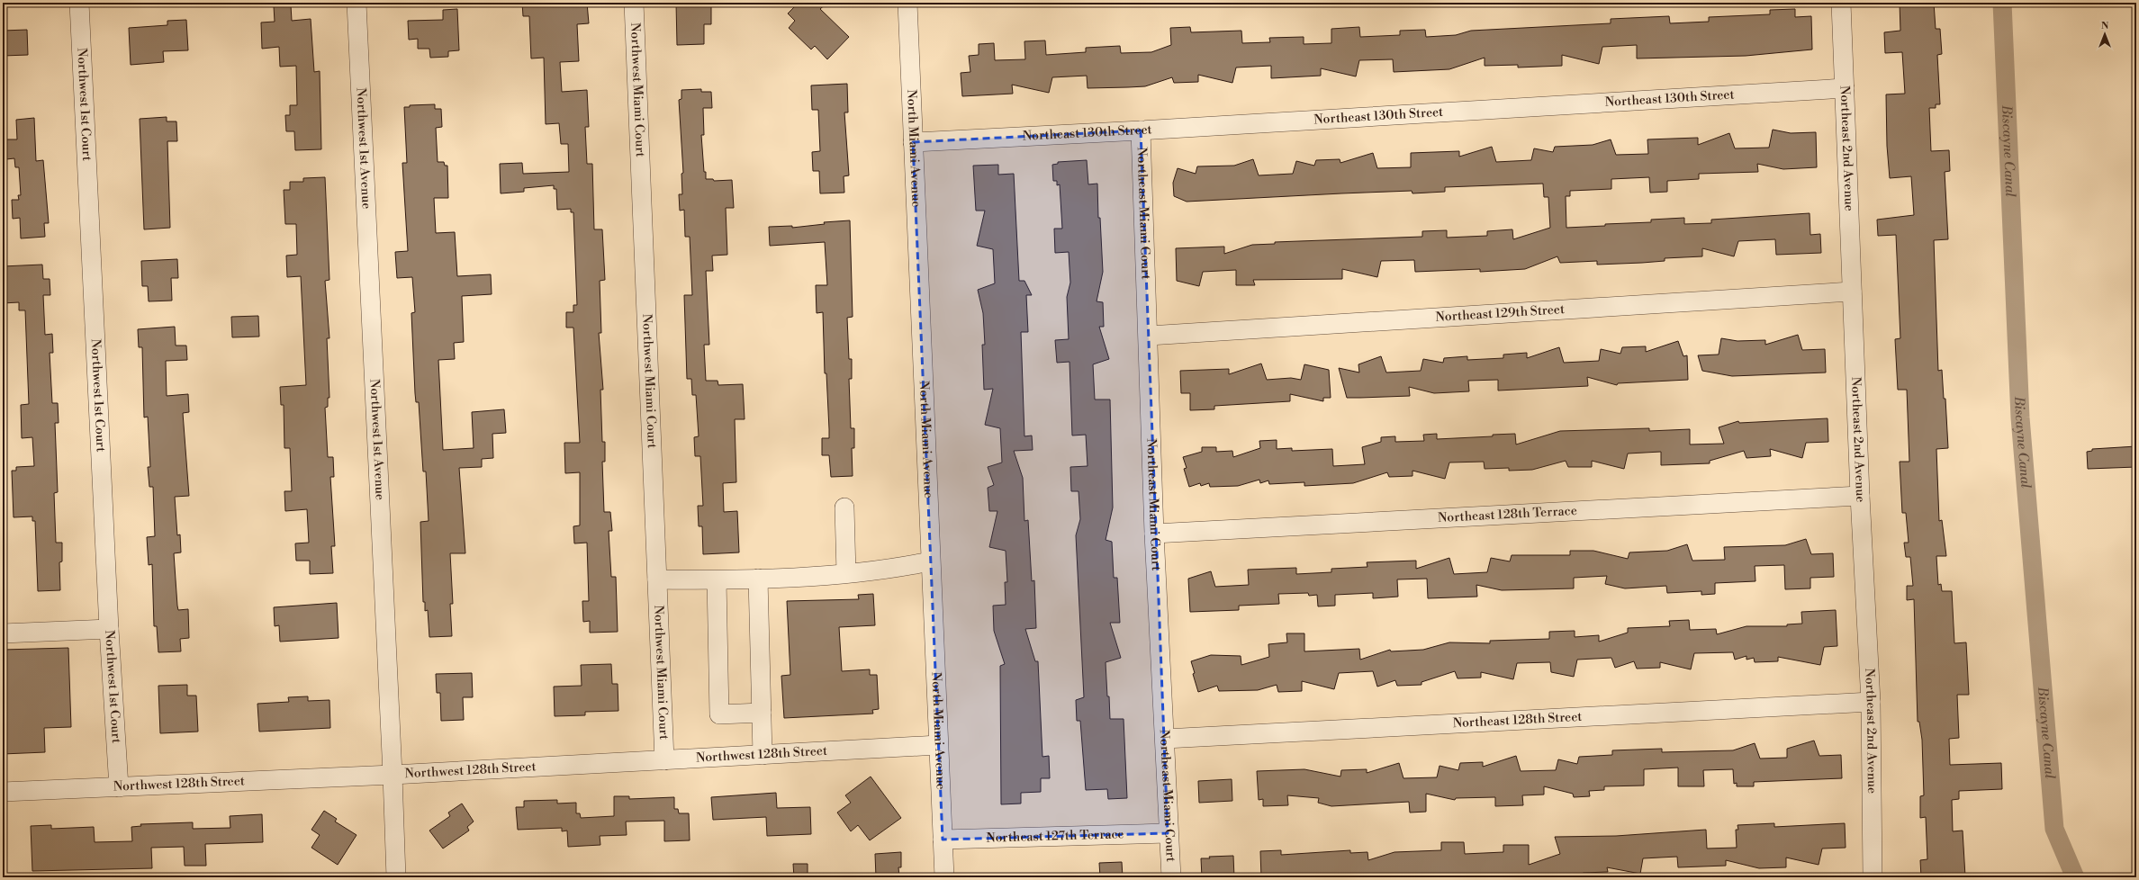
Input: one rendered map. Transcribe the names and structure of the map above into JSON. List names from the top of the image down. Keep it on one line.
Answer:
{"streets":{"street":["Northwest Miami Court","Northeast 130th Street","Northwest 1st Court","Northwest 1st Avenue","North Miami Avenue","Northeast 2nd Avenue","Northeast Miami Court","Northeast 129th Street","Northeast 128th Terrace","Northeast 128th Street","Northwest 128th Street","Northeast 127th Terrace"]},"crossings":[["Northwest Miami Court","Northwest 128th Street"],["Northeast 130th Street","North Miami Avenue"],["Northeast 130th Street","Northeast 2nd Avenue"],["Northeast 130th Street","Northeast Miami Court"],["Northwest 1st Court","Northwest 128th Street"],["Northwest 1st Avenue","Northwest 128th Street"],["North Miami Avenue","Northwest 128th Street"],["North Miami Avenue","Northeast 127th Terrace"],["Northeast 2nd Avenue","Northeast 129th Street"],["Northeast 2nd Avenue","Northeast 128th Terrace"],["Northeast 2nd Avenue","Northeast 128th Street"],["Northeast Miami Court","Northeast 129th Street"],["Northeast Miami Court","Northeast 128th Terrace"],["Northeast Miami Court","Northeast 128th Street"],["Northeast Miami Court","Northeast 127th Terrace"]],"water":["Biscayne Canal"],"north":"top"}
